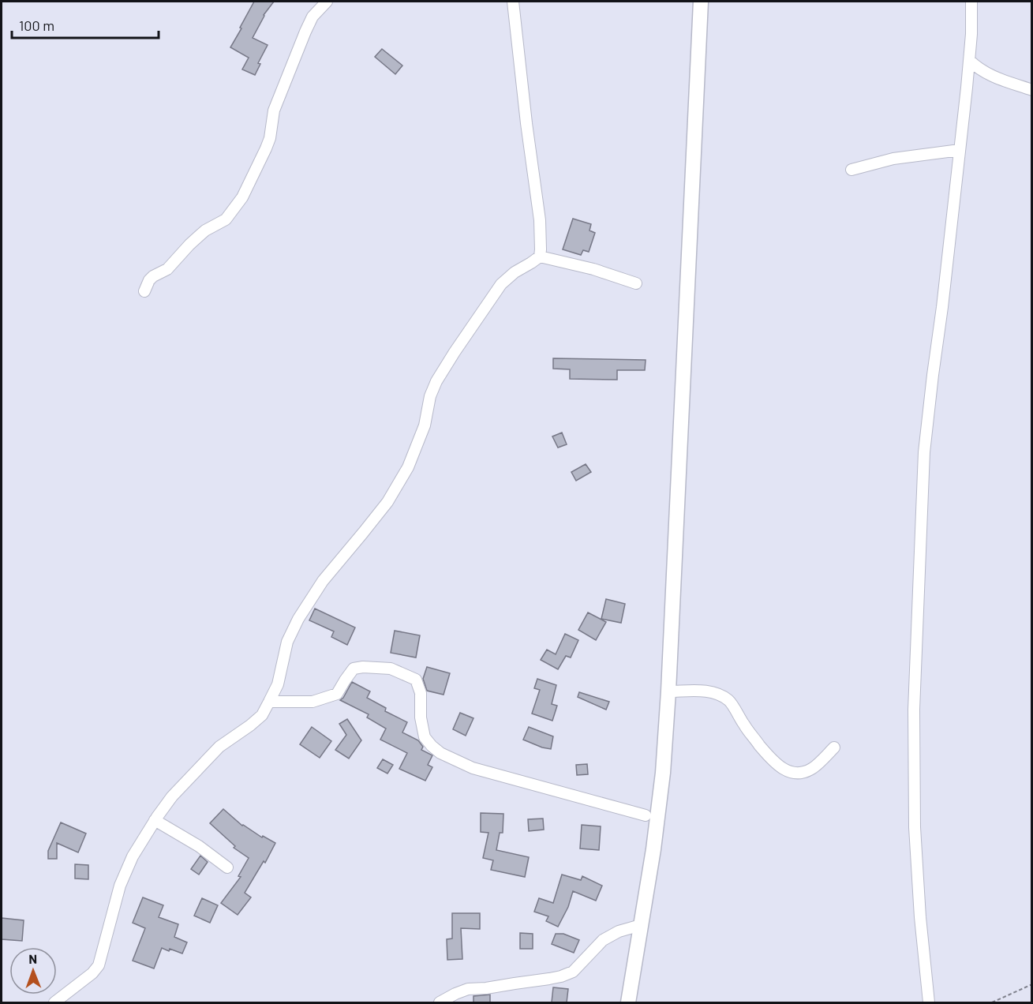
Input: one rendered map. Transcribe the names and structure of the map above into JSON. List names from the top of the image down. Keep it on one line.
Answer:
{"scale_bar":"100 m","north":"top"}
